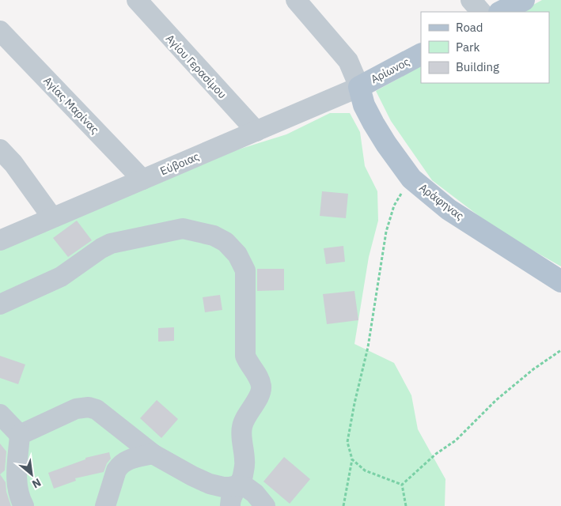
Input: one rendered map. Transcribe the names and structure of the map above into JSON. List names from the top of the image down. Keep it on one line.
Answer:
{"streets":{"main road":["Αρίωνος","Αράφηνας"],"street":["Αγίου Γερασίμου","Αγίας Μαρίνας","Εύβοιας"]},"crossings":[["Αγίου Γερασίμου","Εύβοιας"],["Αρίωνος","Εύβοιας"],["Αρίωνος","Αράφηνας"],["Αγίας Μαρίνας","Εύβοιας"],["Εύβοιας","Αράφηνας"]],"legend":["Road","Park","Building"],"north":"bottom right"}
